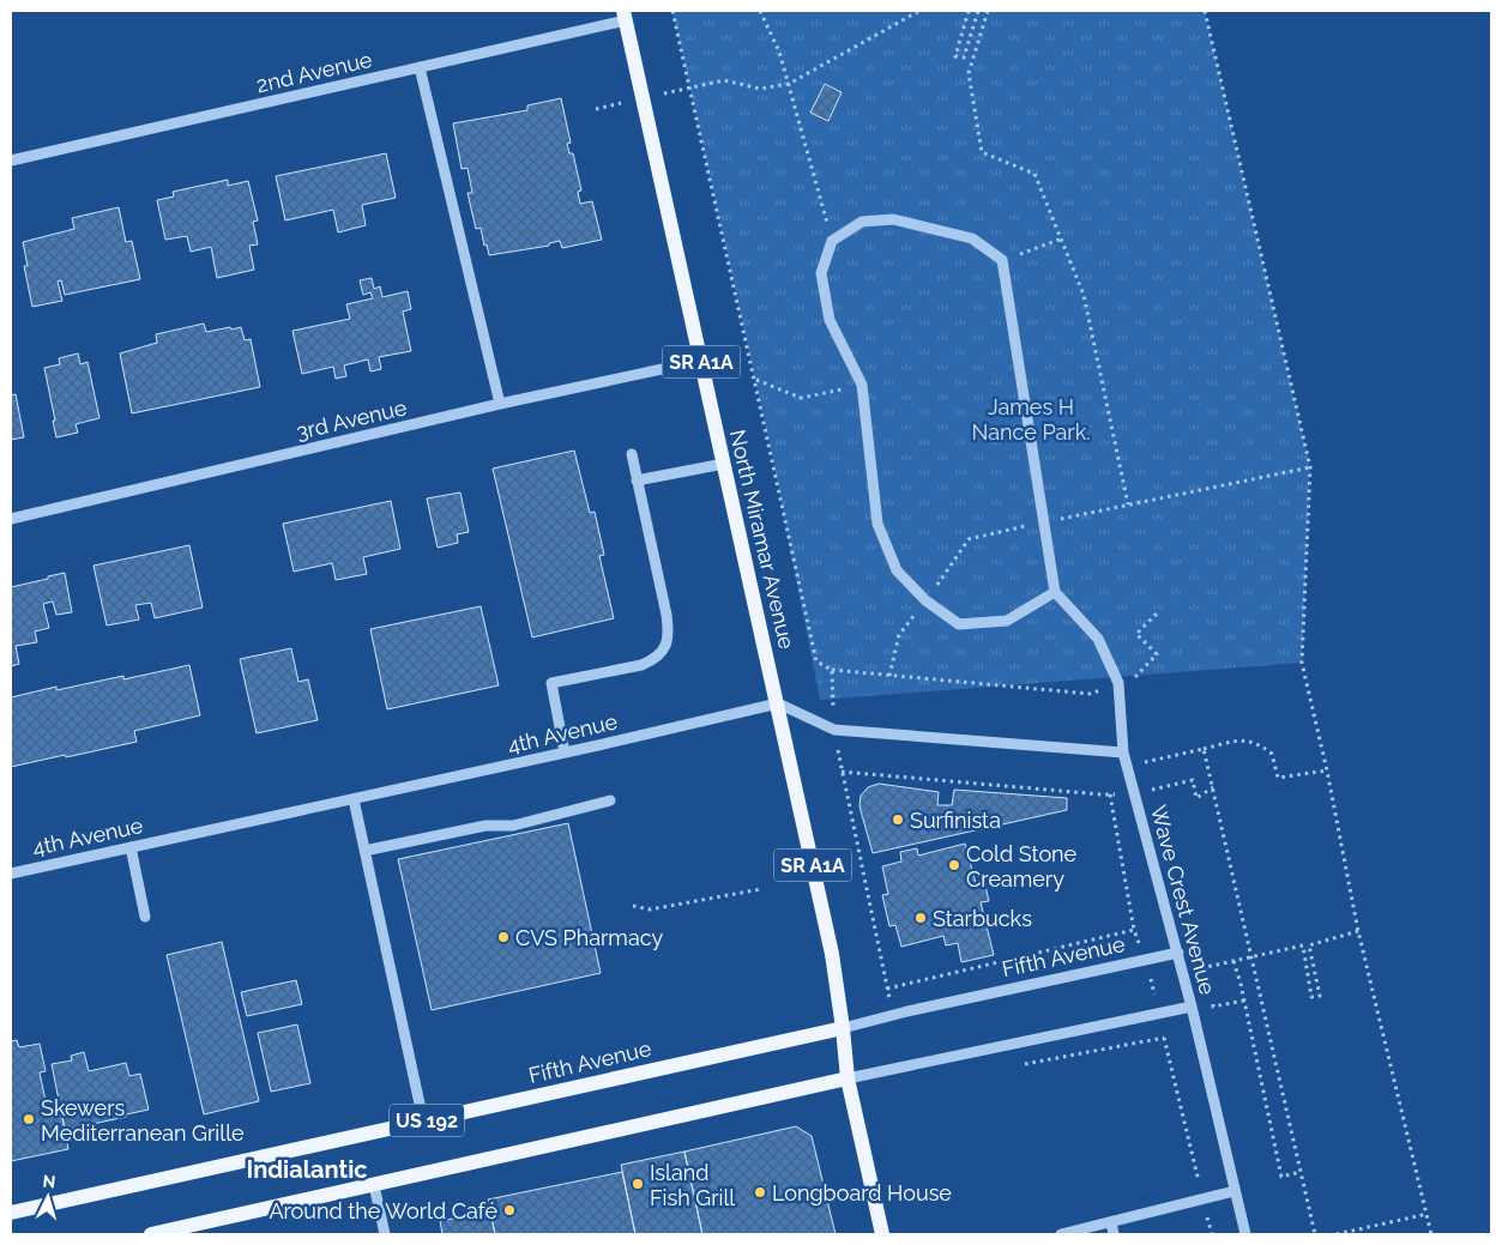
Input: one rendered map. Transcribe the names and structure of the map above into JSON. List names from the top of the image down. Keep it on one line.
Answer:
{"streets":{"main road":["SR A1A","North Miramar Avenue","Fifth Avenue","US 192"],"street":["2nd Avenue","3rd Avenue","4th Avenue","Wave Crest Avenue"]},"crossings":[["2nd Avenue","North Miramar Avenue"],["SR A1A","North Miramar Avenue"],["SR A1A","US 192"],["3rd Avenue","North Miramar Avenue"],["North Miramar Avenue","4th Avenue"],["North Miramar Avenue","Fifth Avenue"],["North Miramar Avenue","US 192"],["Wave Crest Avenue","Fifth Avenue"]],"districts":["Indialantic"],"parks":["James H Nance Park."],"places":["Surfinista","Cold Stone Creamery","Starbucks","CVS Pharmacy","Skewers Mediterranean Grille","Island Fish Grill","Longboard House","Around the World Café"],"north":"top"}
